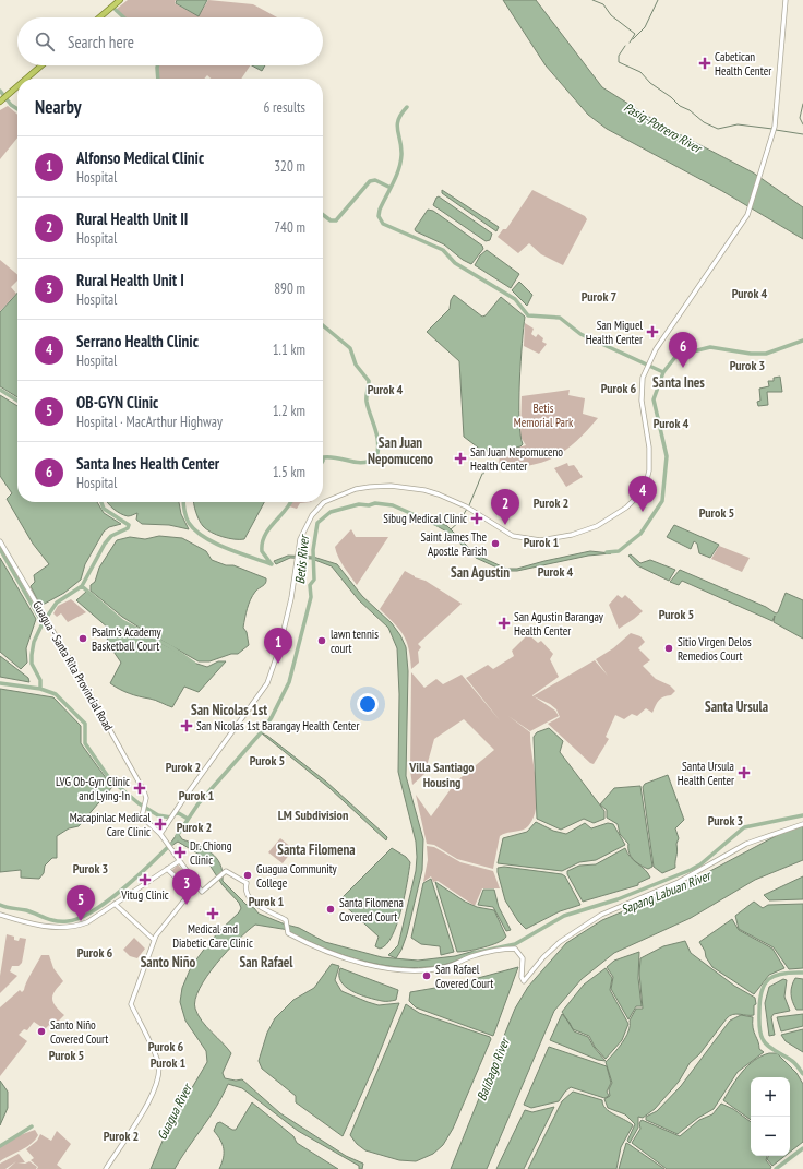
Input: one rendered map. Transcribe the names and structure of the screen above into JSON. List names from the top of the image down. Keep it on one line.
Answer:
{"streets":{"main road":["Guagua - Santa Rita Provincial Road"]},"districts":["Purok 4","Purok 7","Purok 3","Santa Ines","Purok 6","Purok 4","Purok 4","San Juan Nepomuceno","Purok 2","Purok 5","Purok 1","San Agustin","Purok 4","Purok 5","Santa Ursula","San Nicolas 1st","Purok 5","Purok 2","Villa Santiago Housing","Purok 1","LM Subdivision","Purok 3","Purok 2","Santa Filomena","Purok 3","Purok 1","Purok 6","Santo Niño","San Rafael","Purok 6","Purok 5","Purok 1","Purok 2"],"water":["Pasig-Potrero River","Betis River","Sapang Labuan River","Balibago River","Guagua River"],"parks":["Betis Memorial Park"],"places":{"health":["Cabetican Health Center","San Miguel Health Center","San Juan Nepomuceno Health Center","Sibug Medical Clinic","San Agustin Barangay Health Center","San Nicolas 1st Barangay Health Center","Santa Ursula Health Center","LVG Ob-Gyn Clinic and Lying-In","Macapinlac Medical Care Clinic","Dr. Chiong Clinic","Vitug Clinic","Medical and Diabetic Care Clinic"],"other":["Saint James The Apostle Parish","Psalm's Academy Basketball Court","lawn tennis court","Sitio Virgen Delos Remedios Court","Guagua Community College","Santa Filomena Covered Court","San Rafael Covered Court","Santo Niño Covered Court"]},"page":{"search":"Search here","heading":["Nearby","6 results"],"list":[{"mark":"1","name":"Alfonso Medical Clinic","note":"Hospital","value":"320 m"},{"mark":"2","name":"Rural Health Unit II","note":"Hospital","value":"740 m"},{"mark":"3","name":"Rural Health Unit I","note":"Hospital","value":"890 m"},{"mark":"4","name":"Serrano Health Clinic","note":"Hospital","value":"1.1 km"},{"mark":"5","name":"OB-GYN Clinic","note":"Hospital · MacArthur Highway","value":"1.2 km"},{"mark":"6","name":"Santa Ines Health Center","note":"Hospital","value":"1.5 km"}],"pins":["6","4","2","1","3","5"],"map_buttons":["+","−"]}}
